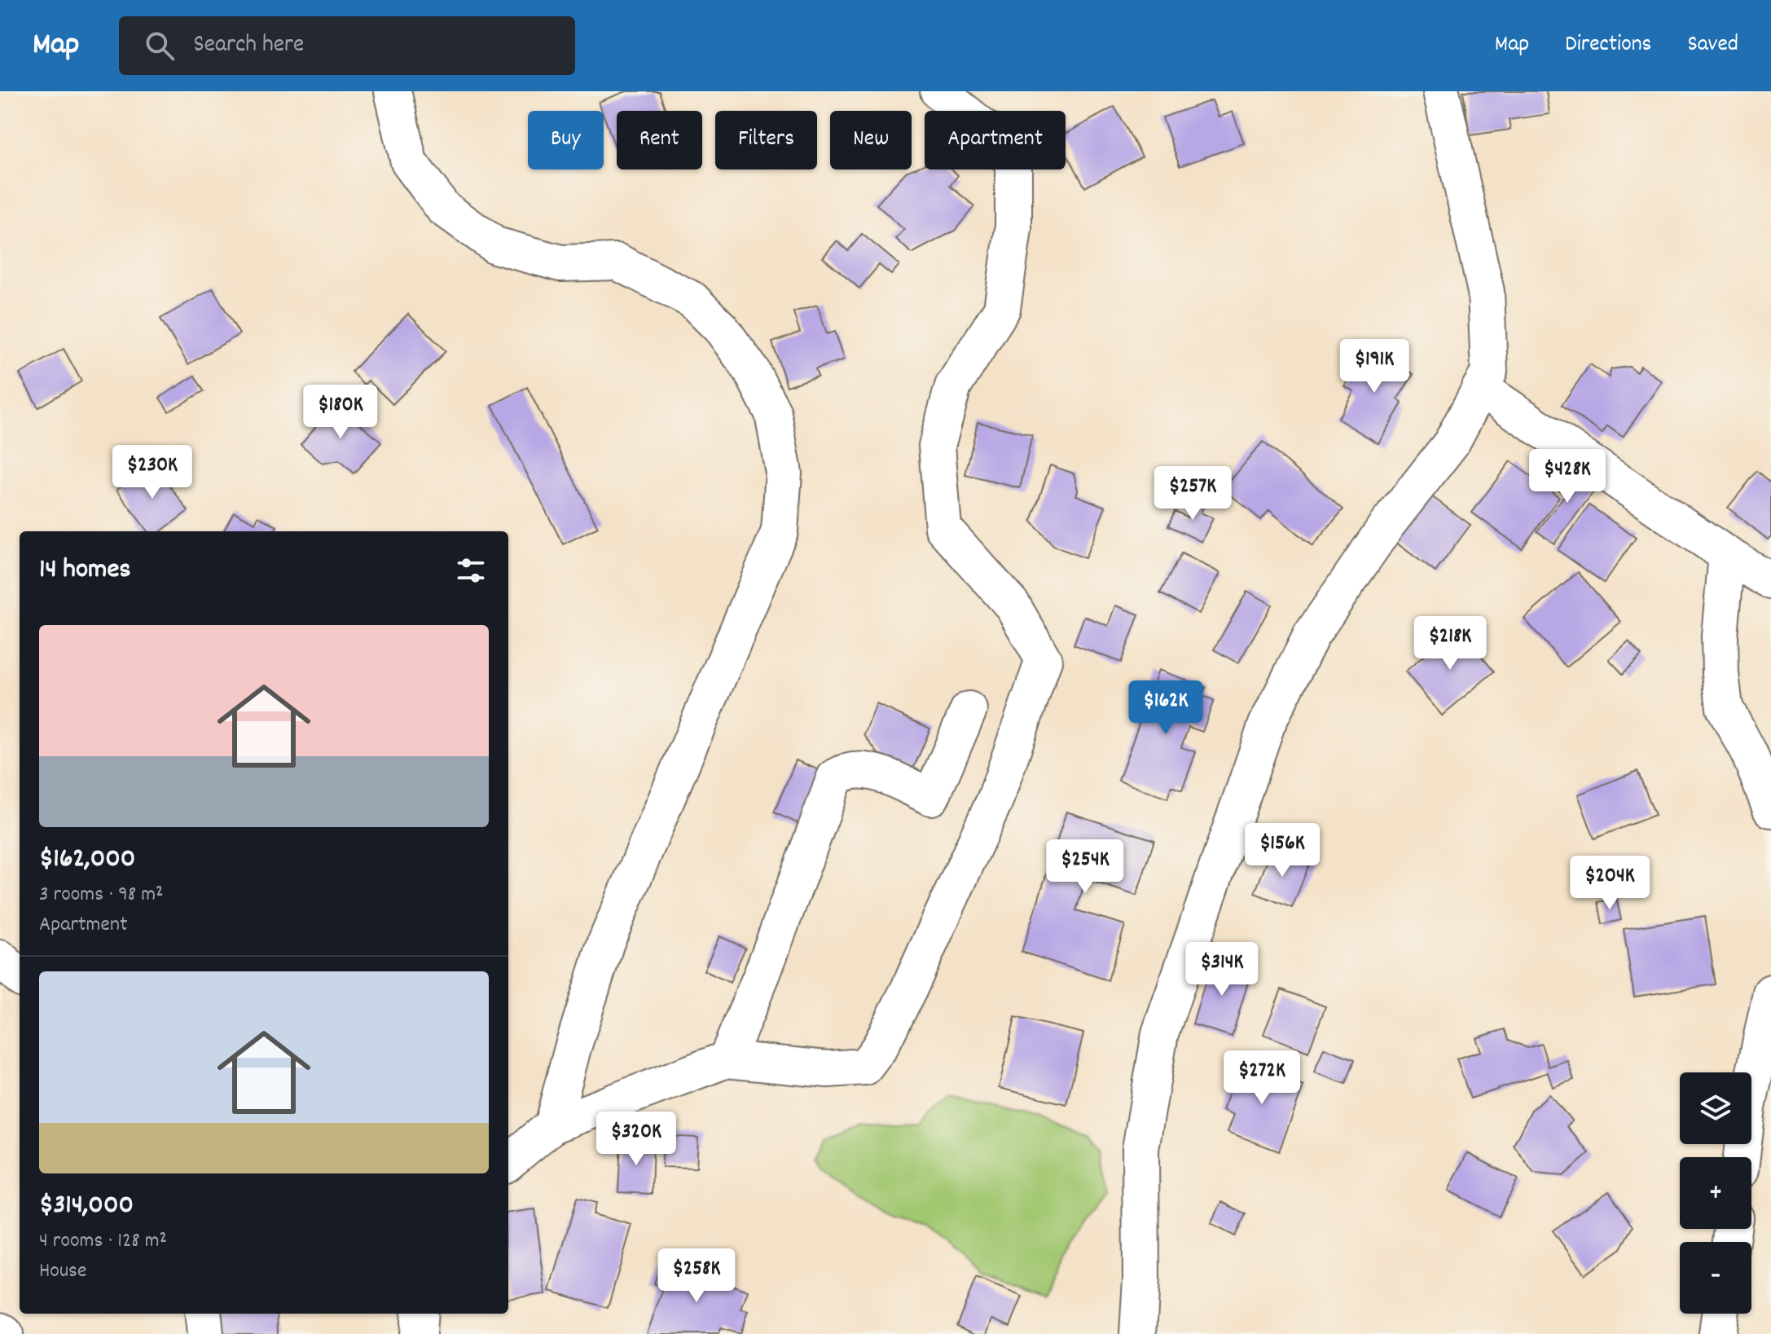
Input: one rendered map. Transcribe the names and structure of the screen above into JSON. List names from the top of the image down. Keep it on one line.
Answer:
{"page":{"header":"Map","search":"Search here","nav":["Map","Directions","Saved"],"chip":["Buy","Rent","Filters","New","Apartment"],"price":["$191K","$180K","$230K","$428K","$257K","$218K","$162K","$156K","$254K","$204K","$314K","$272K","$320K","$258K"],"heading":"14 homes","list":[{"name":"$162,000","note":"3 rooms · 98 m² · Apartment"},{"name":"$314,000","note":"4 rooms · 128 m² · House"}],"map_buttons":["+","−"]}}
